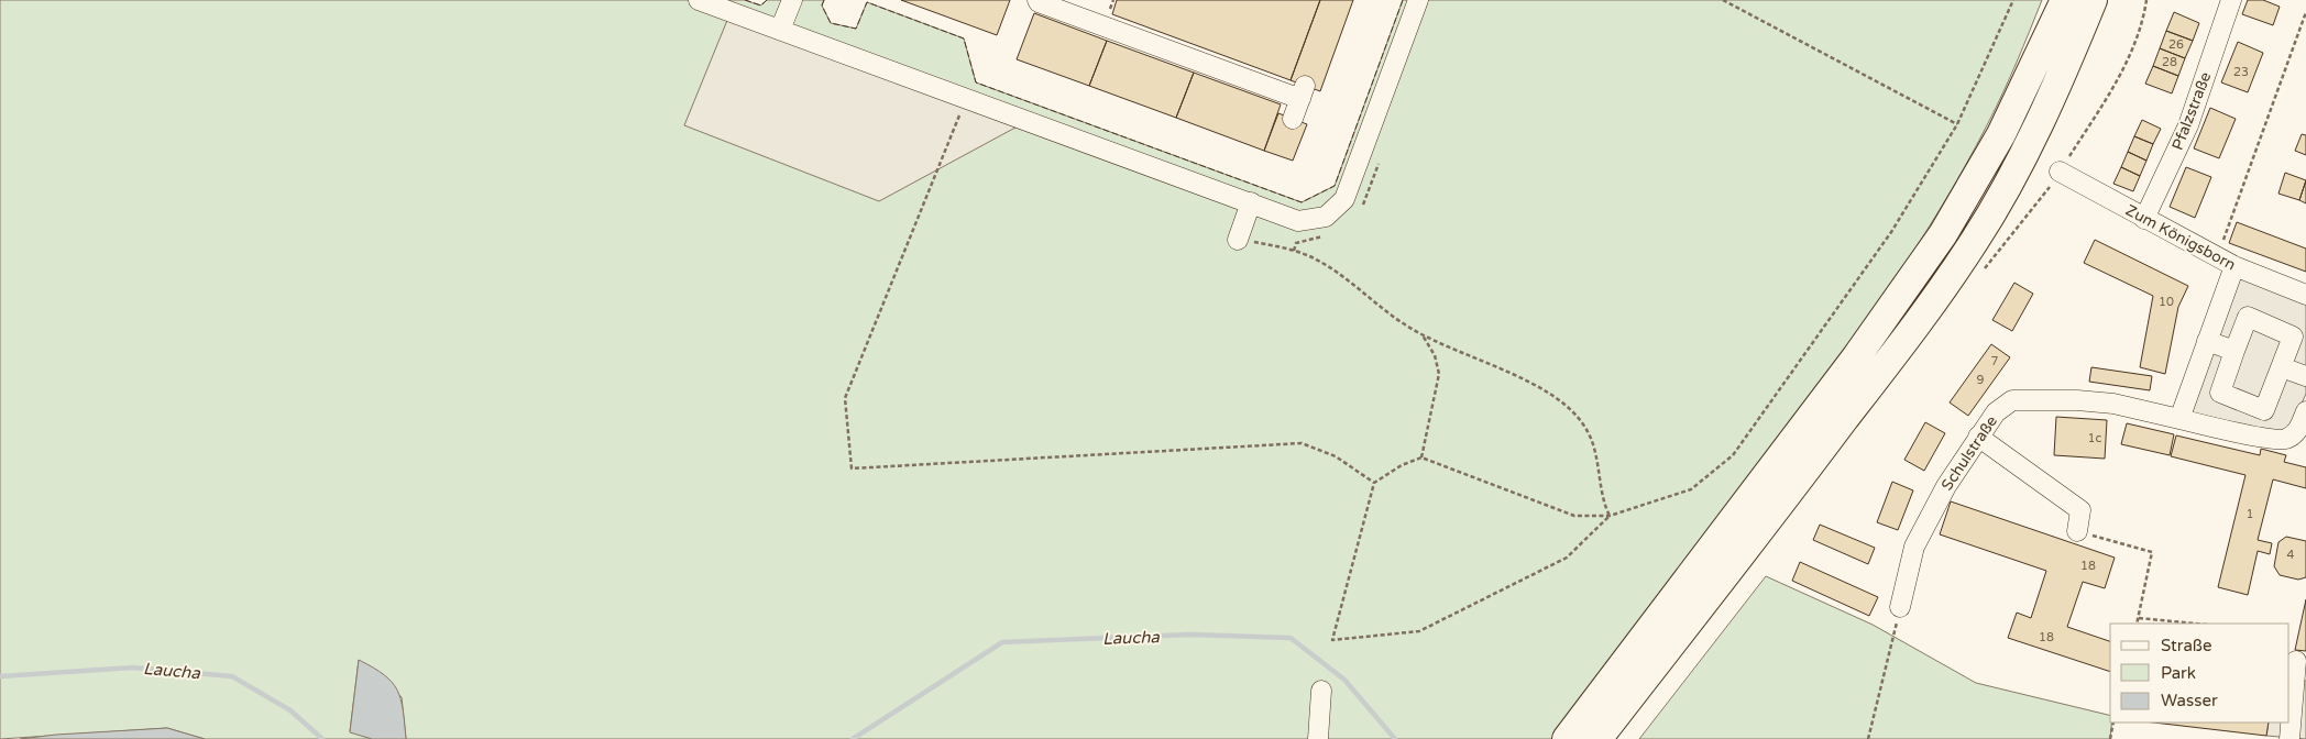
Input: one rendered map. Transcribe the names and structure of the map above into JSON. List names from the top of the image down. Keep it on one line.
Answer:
{"streets":{"street":["Pfalzstraße","Zum Königsborn","Schulstraße"]},"crossings":[["Pfalzstraße","Zum Königsborn"]],"water":["Laucha"],"house_numbers":["26","28","23","10","7","9","1c","1","4","18","18"],"legend":["Straße","Park","Wasser"]}
